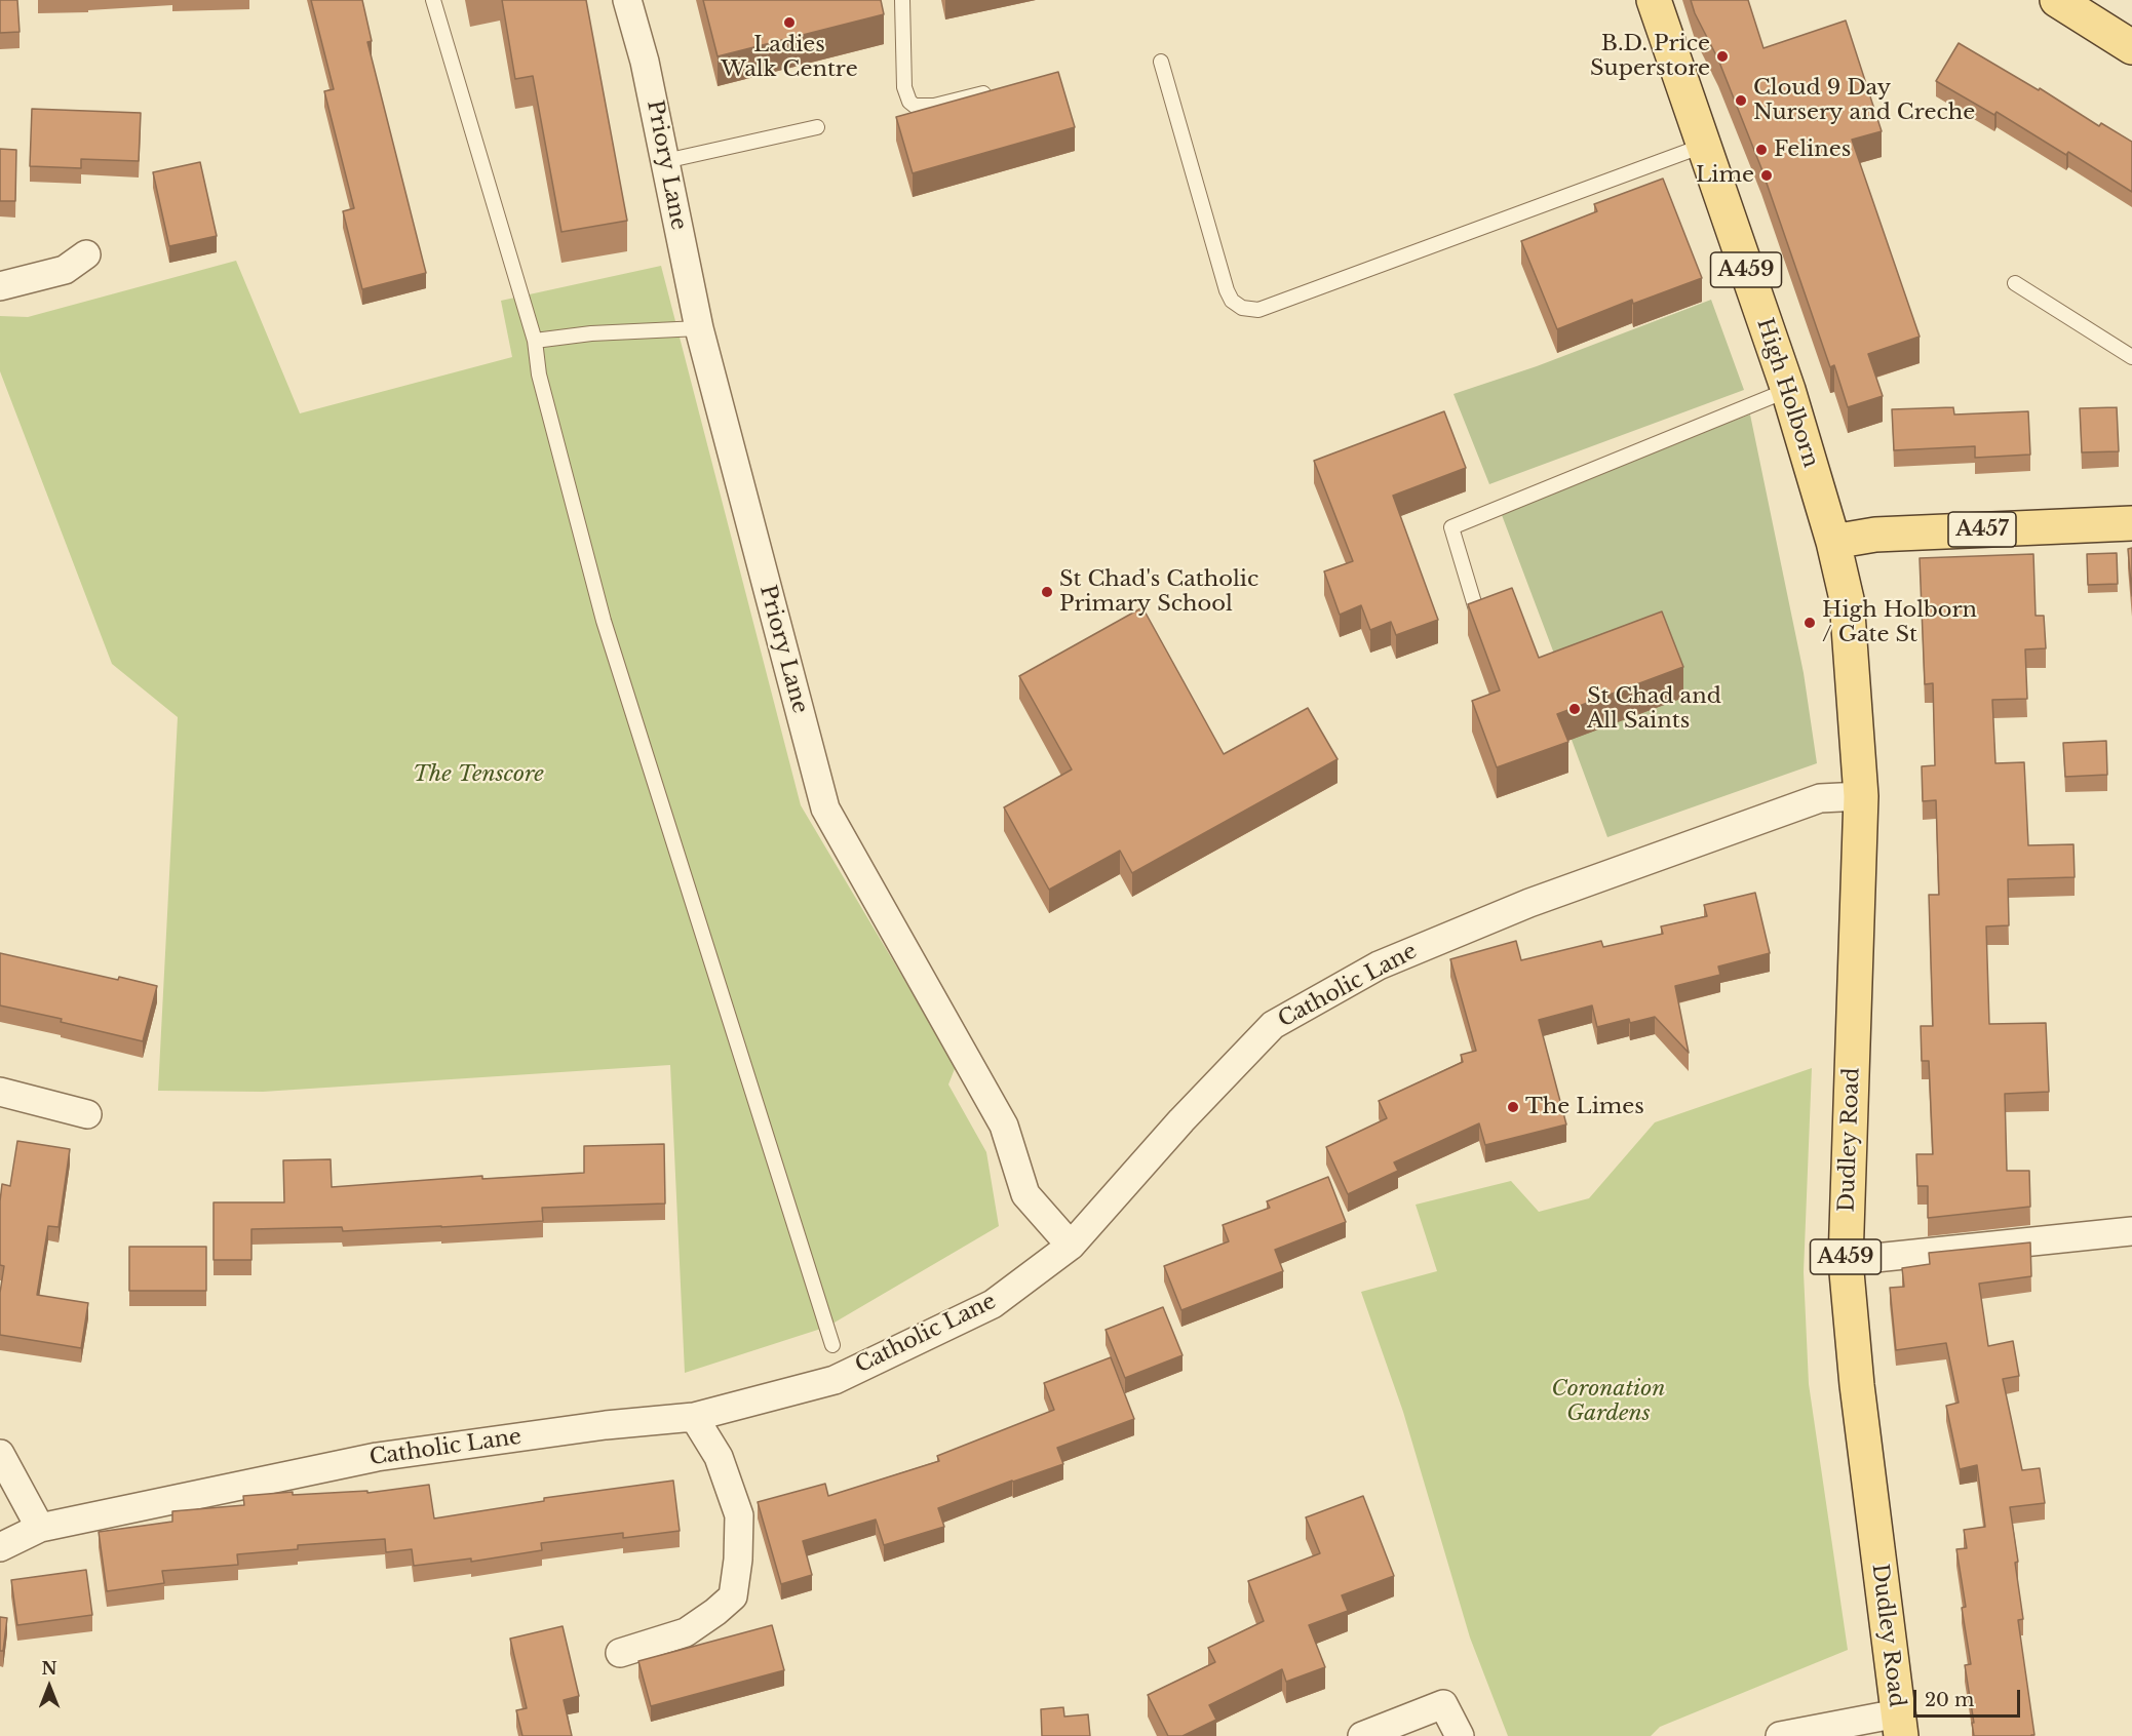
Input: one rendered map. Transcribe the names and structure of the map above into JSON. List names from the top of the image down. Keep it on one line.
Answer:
{"streets":{"main road":["A459","High Holborn","A457","Dudley Road"],"street":["Priory Lane","Catholic Lane"]},"crossings":[["Priory Lane","Catholic Lane"],["High Holborn","A457"],["High Holborn","Dudley Road"],["A457","Dudley Road"],["Catholic Lane","Dudley Road"]],"parks":["The Tenscore","Coronation Gardens"],"places":["Ladies Walk Centre","B.D. Price Superstore","Cloud 9 Day Nursery and Creche","Felines","Lime","St Chad's Catholic Primary School","High Holborn / Gate St","St Chad and All Saints","The Limes"],"scale_bar":"20 m","north":"top"}
